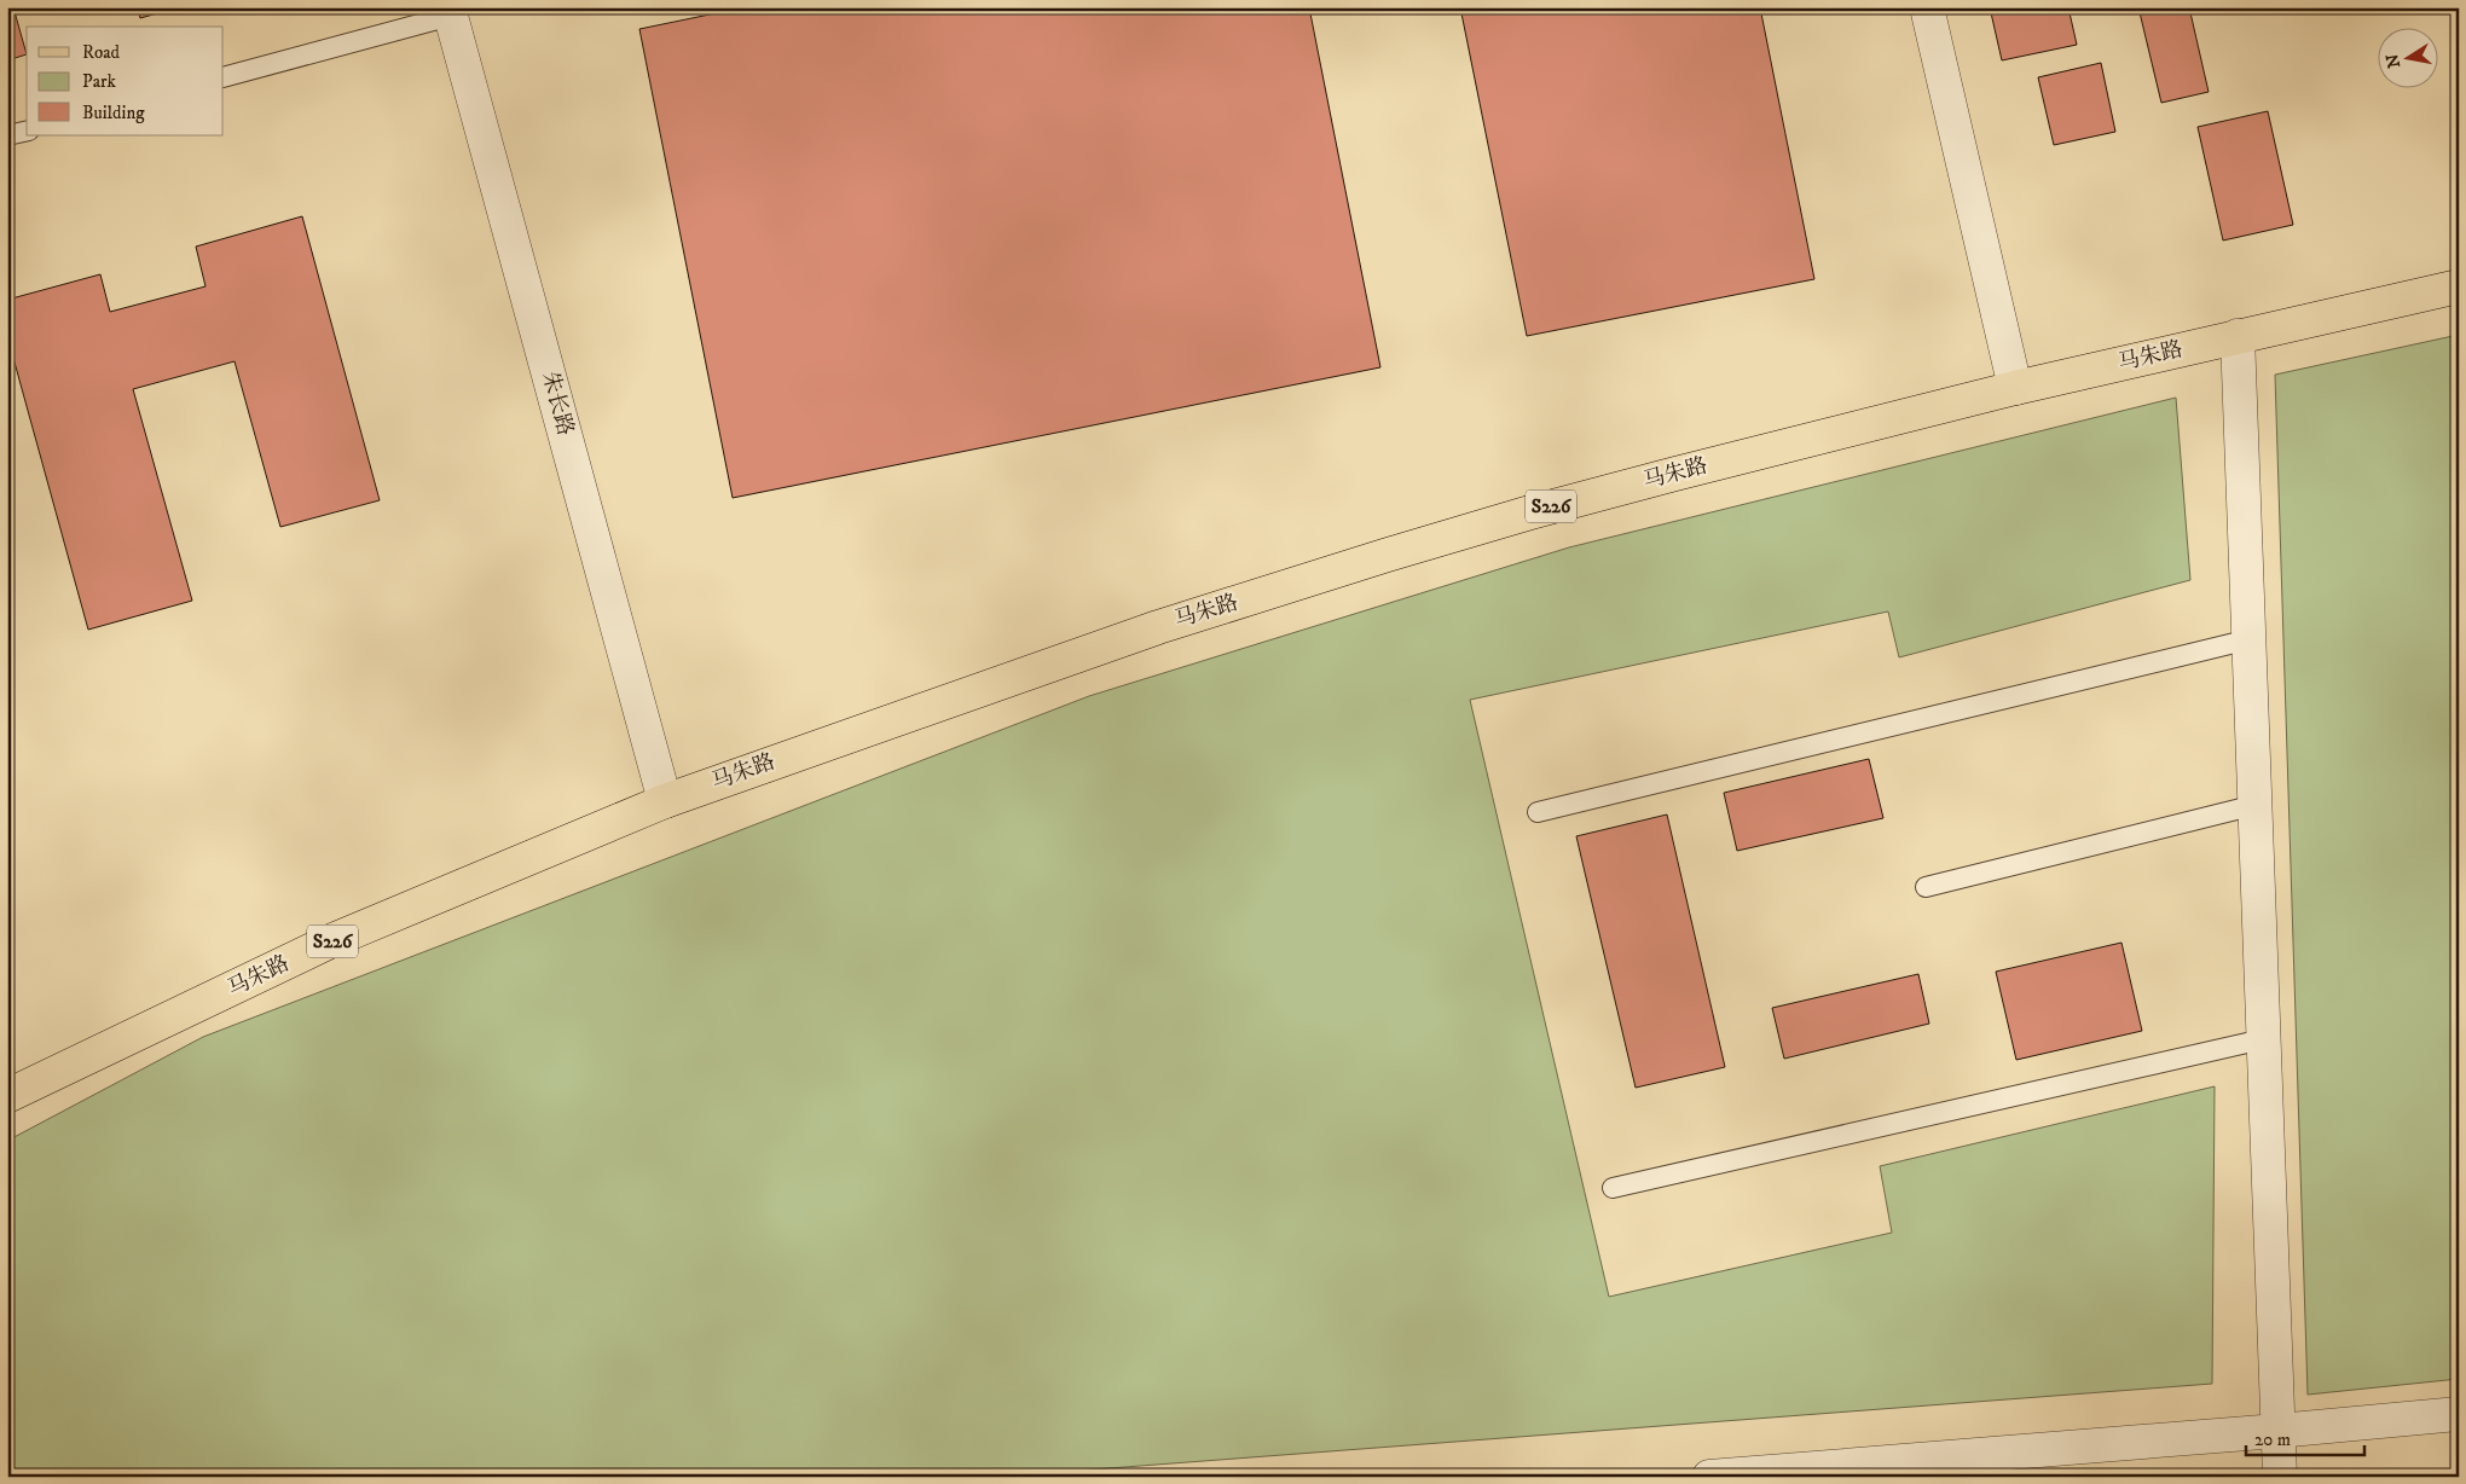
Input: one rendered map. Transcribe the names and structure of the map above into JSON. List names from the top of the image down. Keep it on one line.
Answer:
{"streets":{"main road":["马朱路","S226"],"street":["朱长路"]},"crossings":[["马朱路","朱长路"]],"legend":["Road","Park","Building"],"scale_bar":"20 m","north":"left"}
